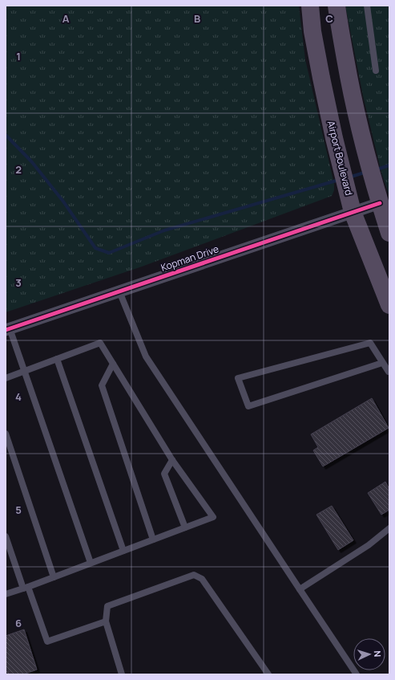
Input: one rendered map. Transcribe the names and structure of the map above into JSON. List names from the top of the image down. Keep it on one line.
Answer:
{"streets":{"main road":["Airport Boulevard"],"street":["Kopman Drive"]},"crossings":[["Airport Boulevard","Kopman Drive"]],"north":"right","grid":{"columns":["A","B","C"],"rows":["1","2","3","4","5","6"]}}
